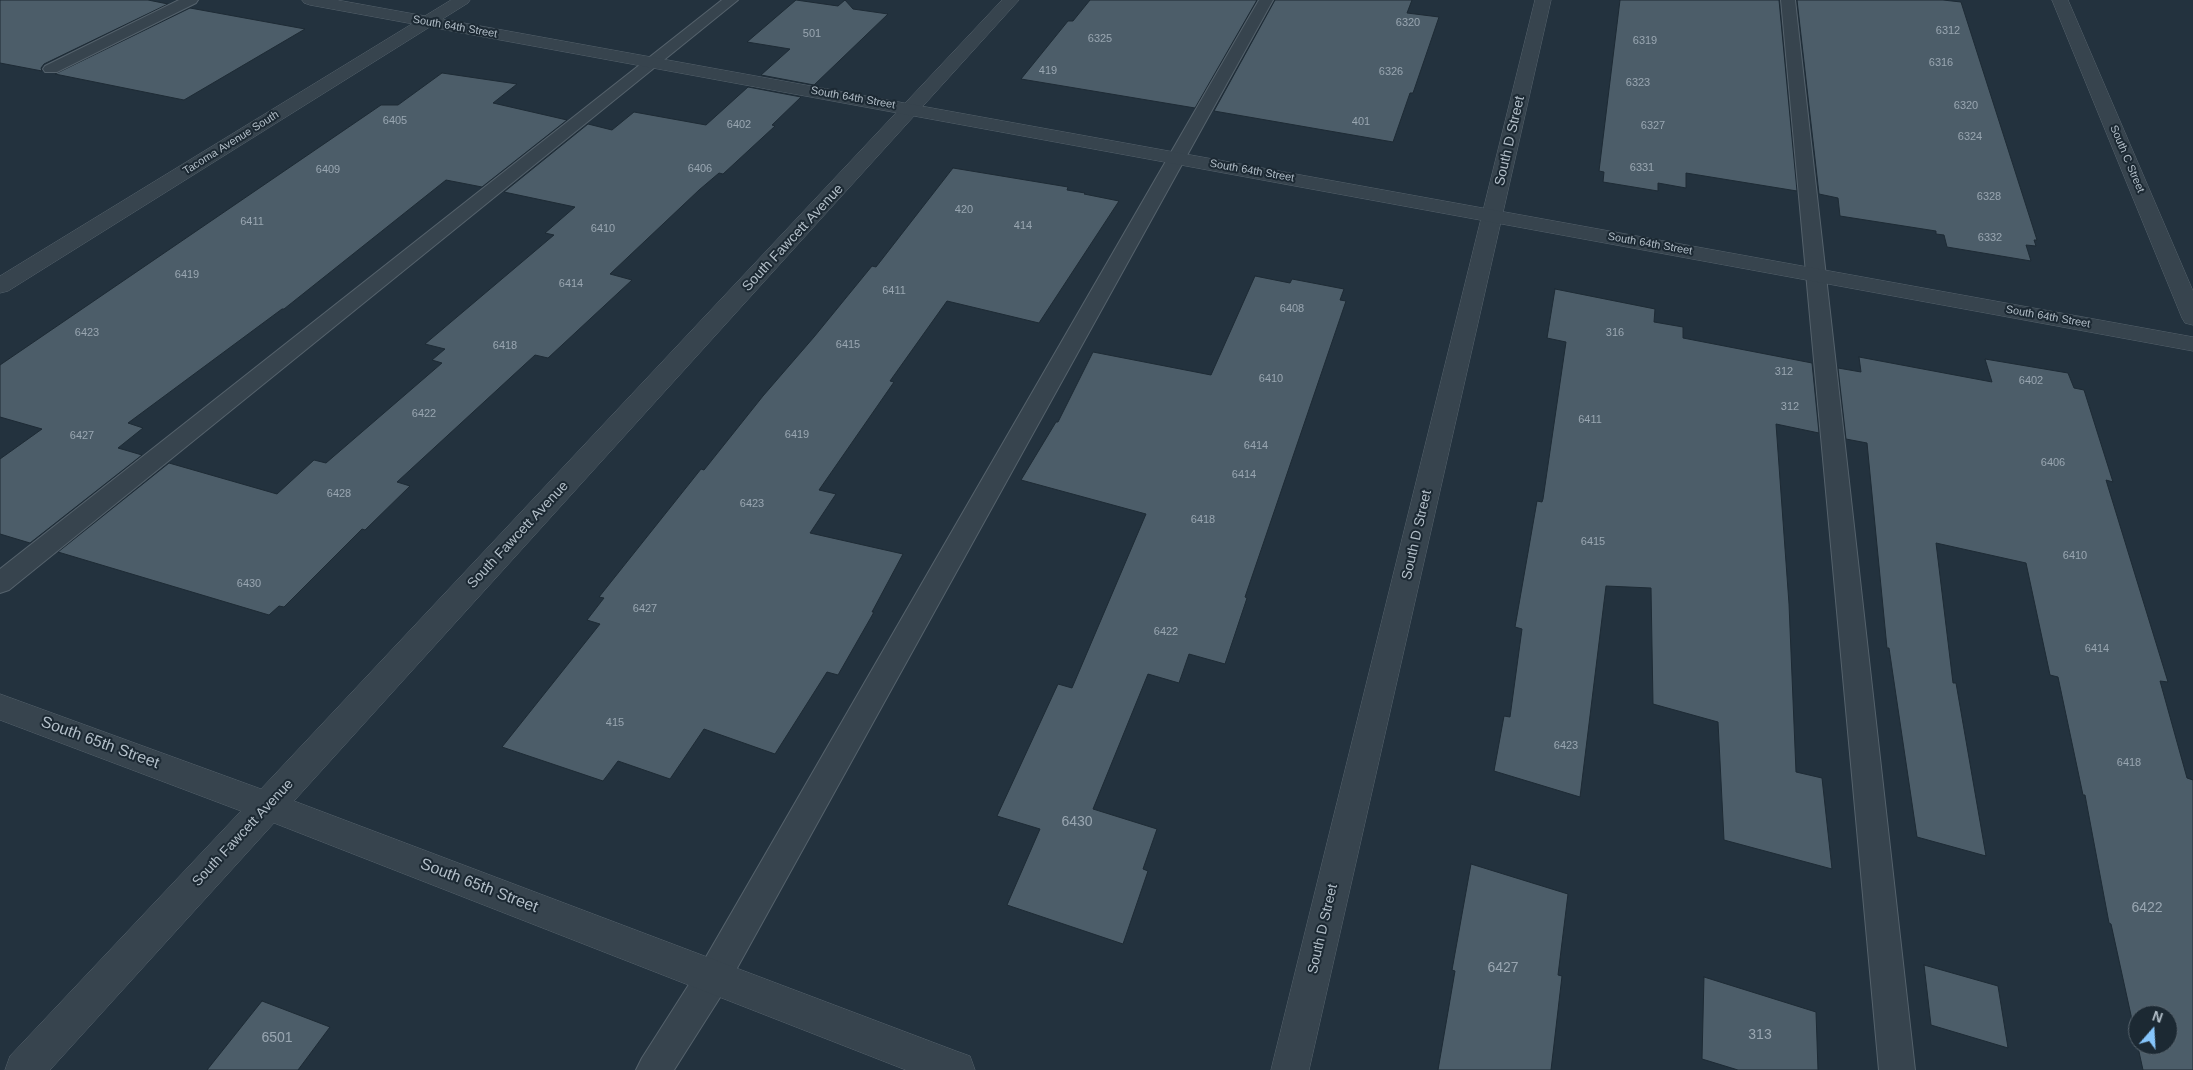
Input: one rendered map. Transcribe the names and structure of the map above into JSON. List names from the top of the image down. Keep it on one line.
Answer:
{"streets":{"street":["South 64th Street","South D Street","Tacoma Avenue South","South C Street","South Fawcett Avenue","South 65th Street"]},"crossings":[["South 64th Street","South D Street"],["South 64th Street","Tacoma Avenue South"],["South 64th Street","South Fawcett Avenue"],["South Fawcett Avenue","South 65th Street"]],"house_numbers":["6320","6312","501","6325","6319","6316","419","6326","6323","6320","6405","401","6402","6327","6324","6331","6406","6409","6328","420","6411","414","6410","6332","6419","6414","6411","6408","6423","316","6415","6418","312","6410","6402","312","6422","6411","6419","6427","6414","6406","6414","6428","6423","6418","6415","6410","6430","6427","6422","6414","415","6423","6418","6430","6422","6427","313","6501"],"north":"top"}
